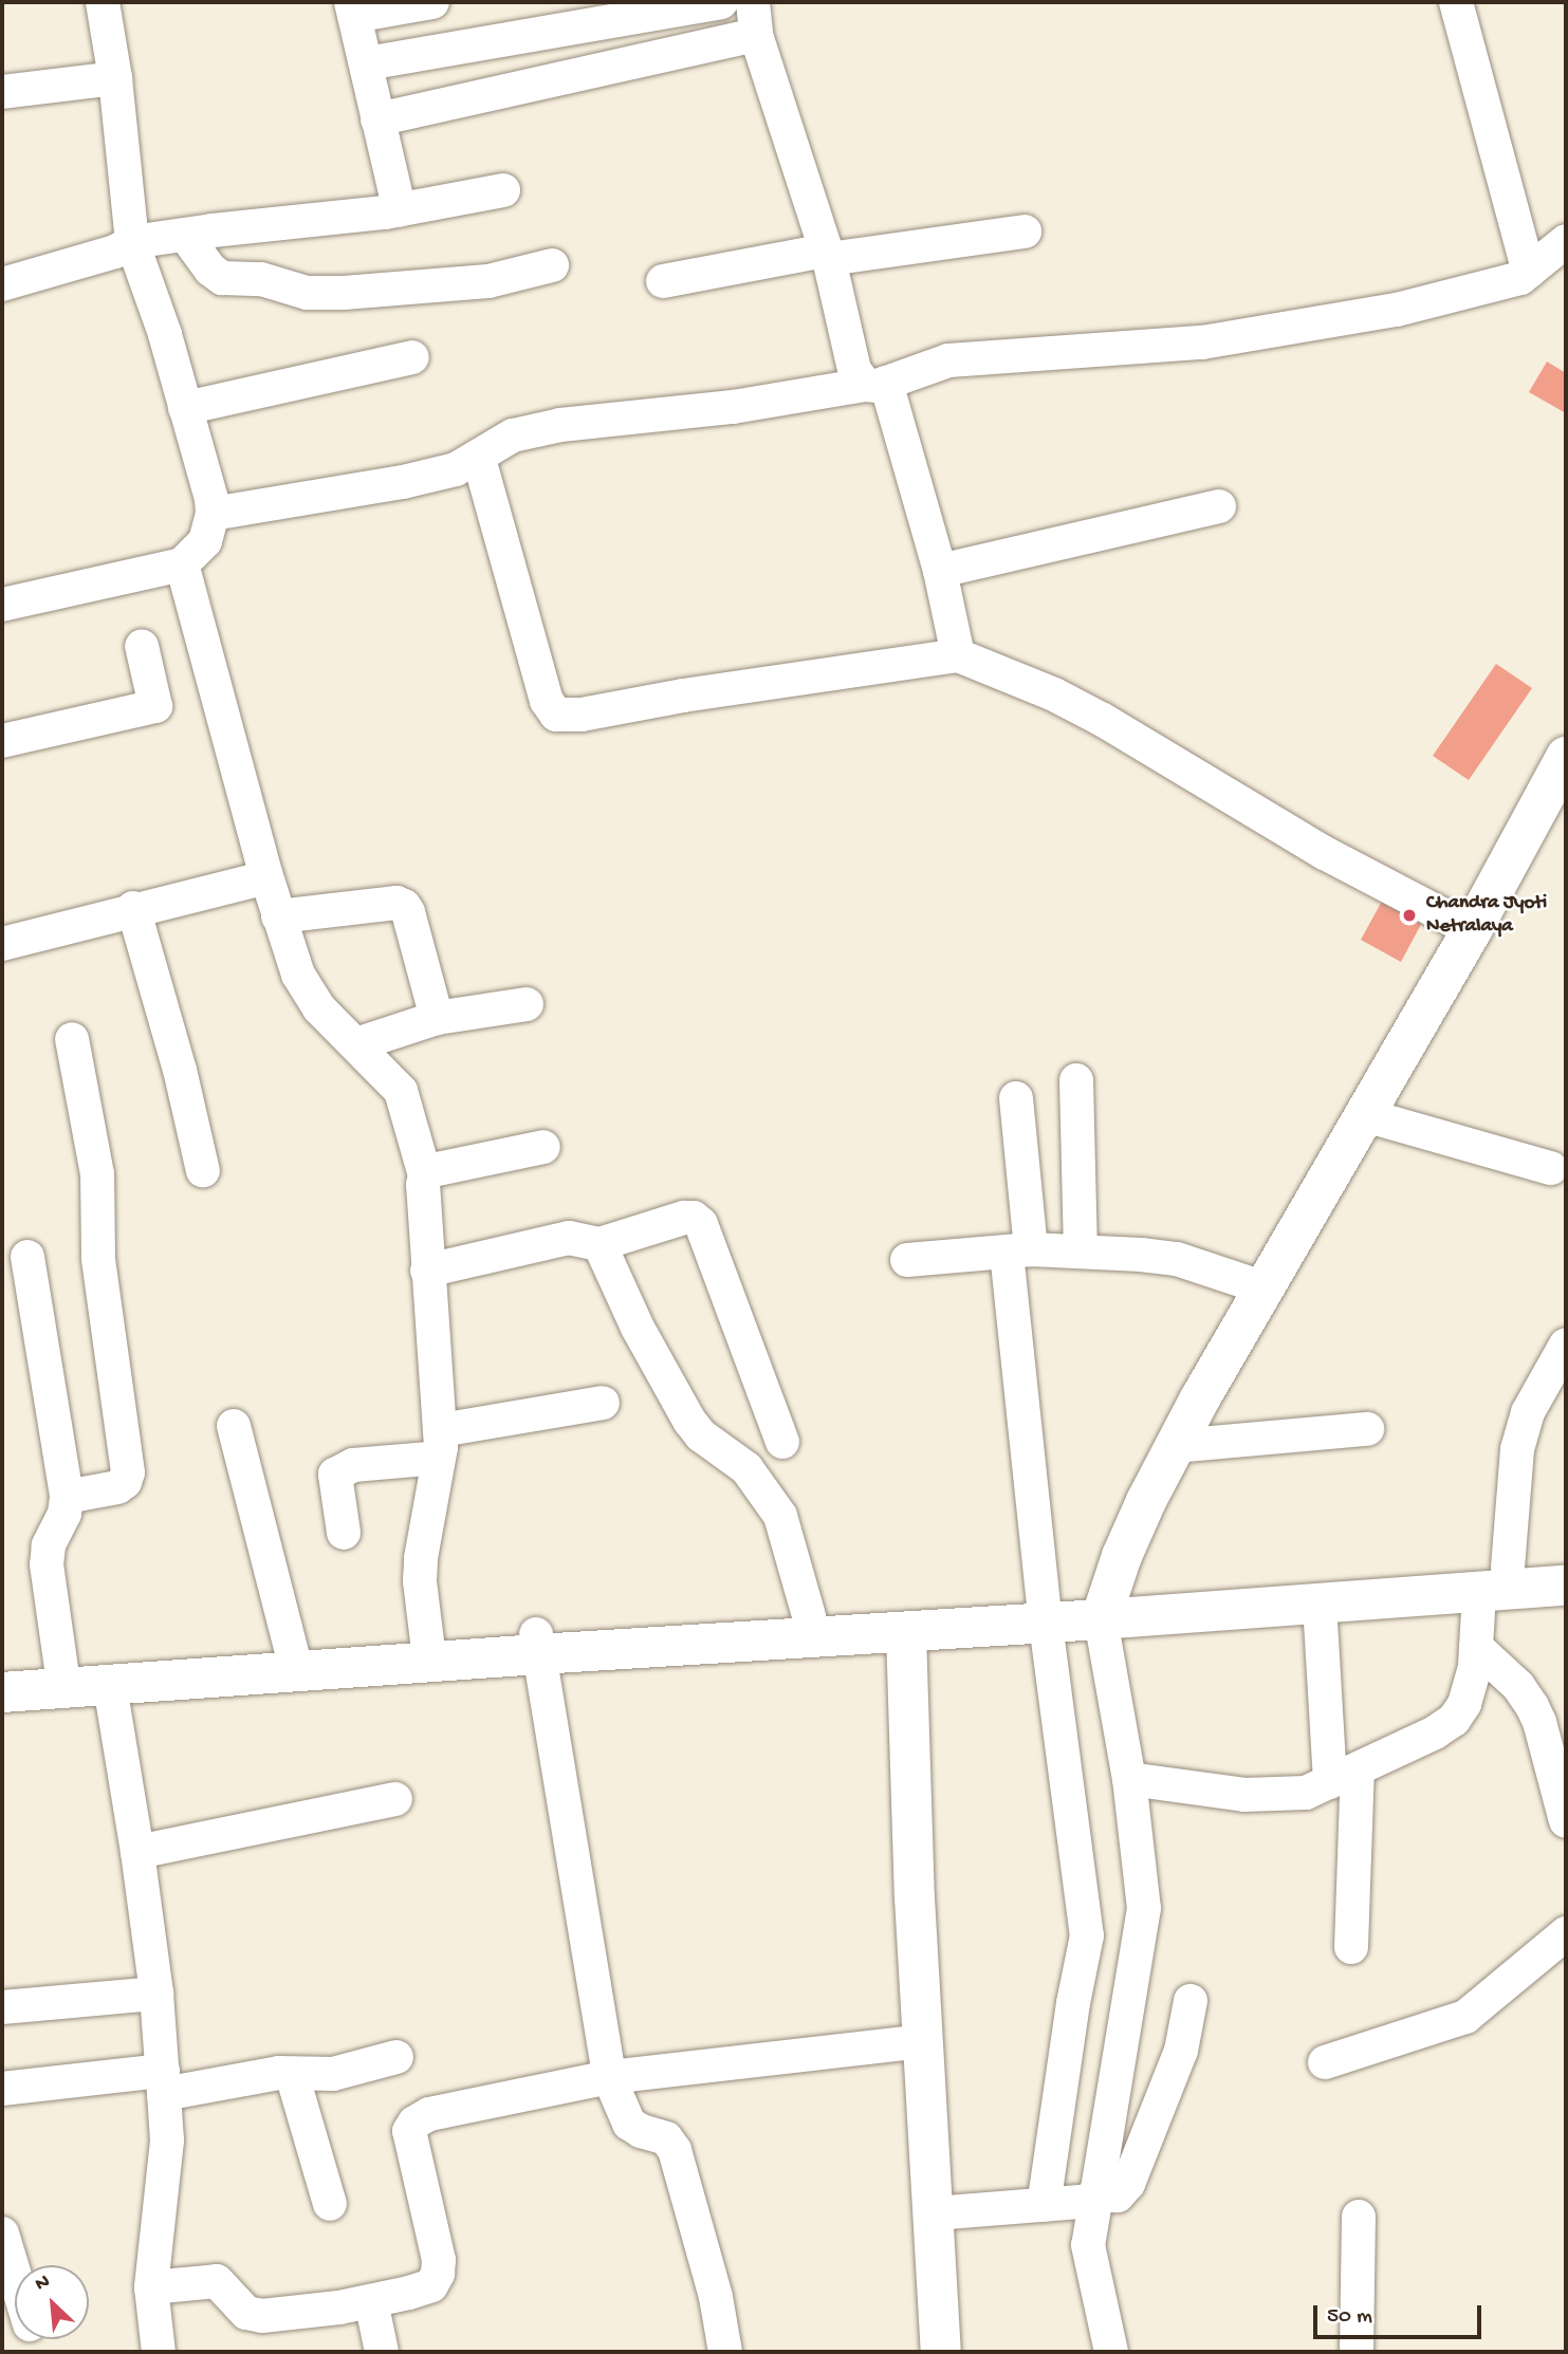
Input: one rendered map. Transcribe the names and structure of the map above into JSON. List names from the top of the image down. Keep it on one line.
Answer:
{"places":["Chandra Jyoti Netralaya"],"scale_bar":"50 m","north":"top left"}
